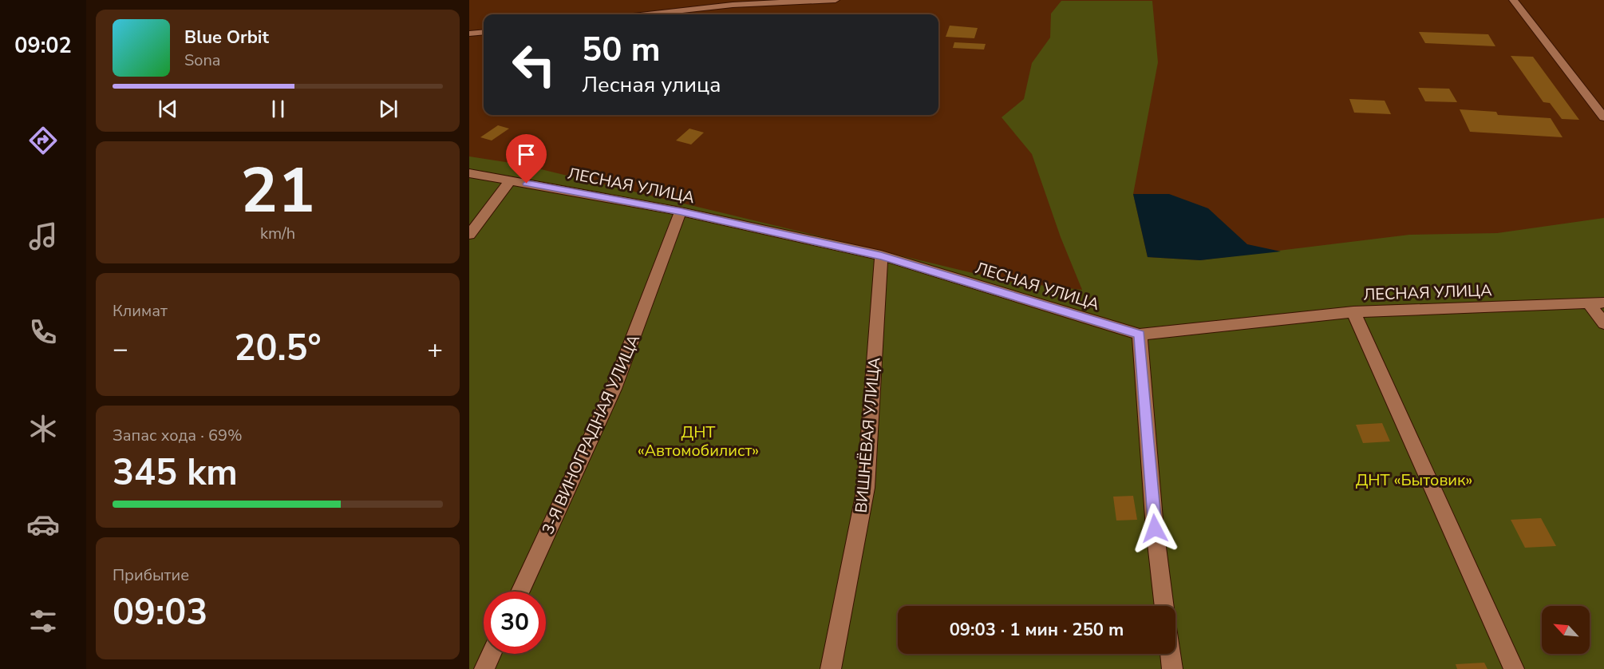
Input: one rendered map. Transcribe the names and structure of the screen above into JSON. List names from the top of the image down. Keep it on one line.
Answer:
{"streets":{"street":["ЛЕСНАЯ УЛИЦА","3-Я ВИНОГРАДНАЯ УЛИЦА","ВИШНЁВАЯ УЛИЦА"]},"crossings":[["ЛЕСНАЯ УЛИЦА","3-Я ВИНОГРАДНАЯ УЛИЦА"],["ЛЕСНАЯ УЛИЦА","ВИШНЁВАЯ УЛИЦА"]],"parks":["ДНТ «Автомобилист»","ДНТ «Бытовик»"],"north":"top left","page":{"tabs":"09:02","turn":["50 m","Лесная улица"],"song":["Blue Orbit","Sona"],"tile":[["21","km/h"],"Климат",["Запас хода · 69%","345 km"],["Прибытие","09:03"]],"heat":["−","20.5°","+"],"limit":"30","trip":"09:03 · 1 мин · 250 m"}}
